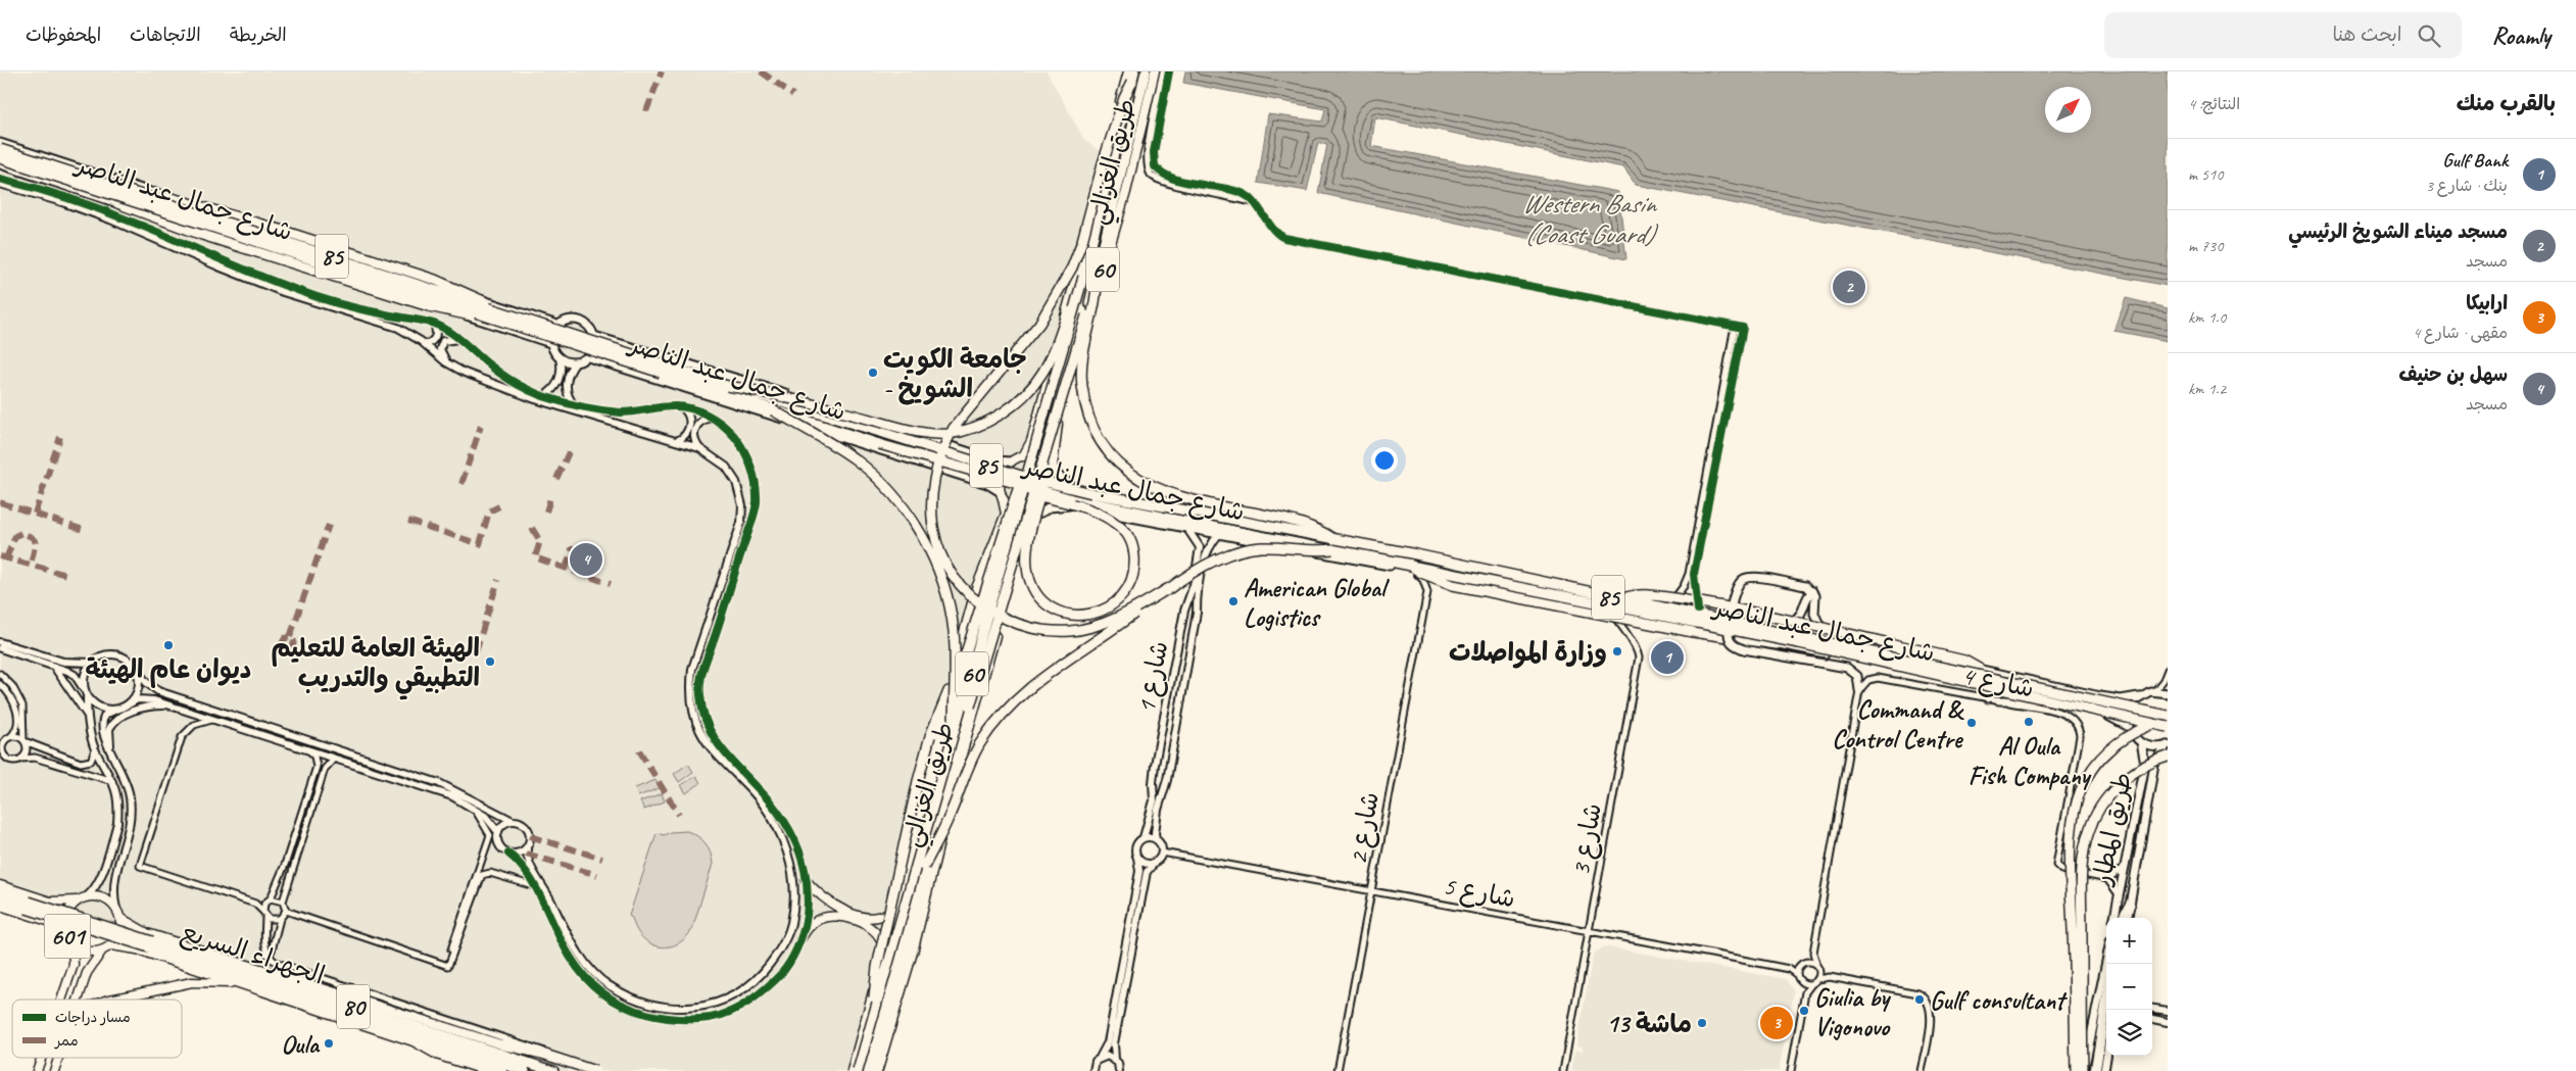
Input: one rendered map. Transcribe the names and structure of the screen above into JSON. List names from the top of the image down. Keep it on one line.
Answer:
{"streets":{"highway":["طريق الغزالي","شارع جمال عبد الناصر","85","60","الجهراء السريع","80"],"main road":["طريق المطار","601"],"street":["شارع 1","شارع 4","شارع 2","شارع 3","شارع 5"]},"crossings":[["طريق الغزالي","شارع جمال عبد الناصر"],["طريق الغزالي","60"],["شارع 1","شارع 5"],["شارع 2","شارع 5"],["شارع 3","شارع 5"],["601","الجهراء السريع"]],"water":["Western Basin (Coast Guard)"],"places":["جامعة الكويت - الشويخ","American Global Logistics","ديوان عام الهيئة","وزارة المواصلات","الهيئة العامة للتعليم التطبيقي والتدريب","Al Oula Fish Company","Command & Control Centre","Gulf consultant","Giulia by Vigonovo","ماشة 13","Oula"],"legend":["مسار دراجات","ممر"],"north":"top right","page":{"header":"Roamly","search":"ابحث هنا","nav":["الخريطة","الاتجاهات","المحفوظات"],"heading":["بالقرب منك","النتائج: 4"],"list":[{"mark":"1","name":"Gulf Bank","note":"بنك · شارع 3","value":"510 m"},{"mark":"2","name":"مسجد ميناء الشويخ الرئيسي","note":"مسجد","value":"730 m"},{"mark":"3","name":"ارابيكا","note":"مقهى · شارع 4","value":"1.0 km"},{"mark":"4","name":"سهل بن حنيف","note":"مسجد","value":"1.2 km"}],"pins":["2","4","1","3"],"map_buttons":["+","−"]}}
